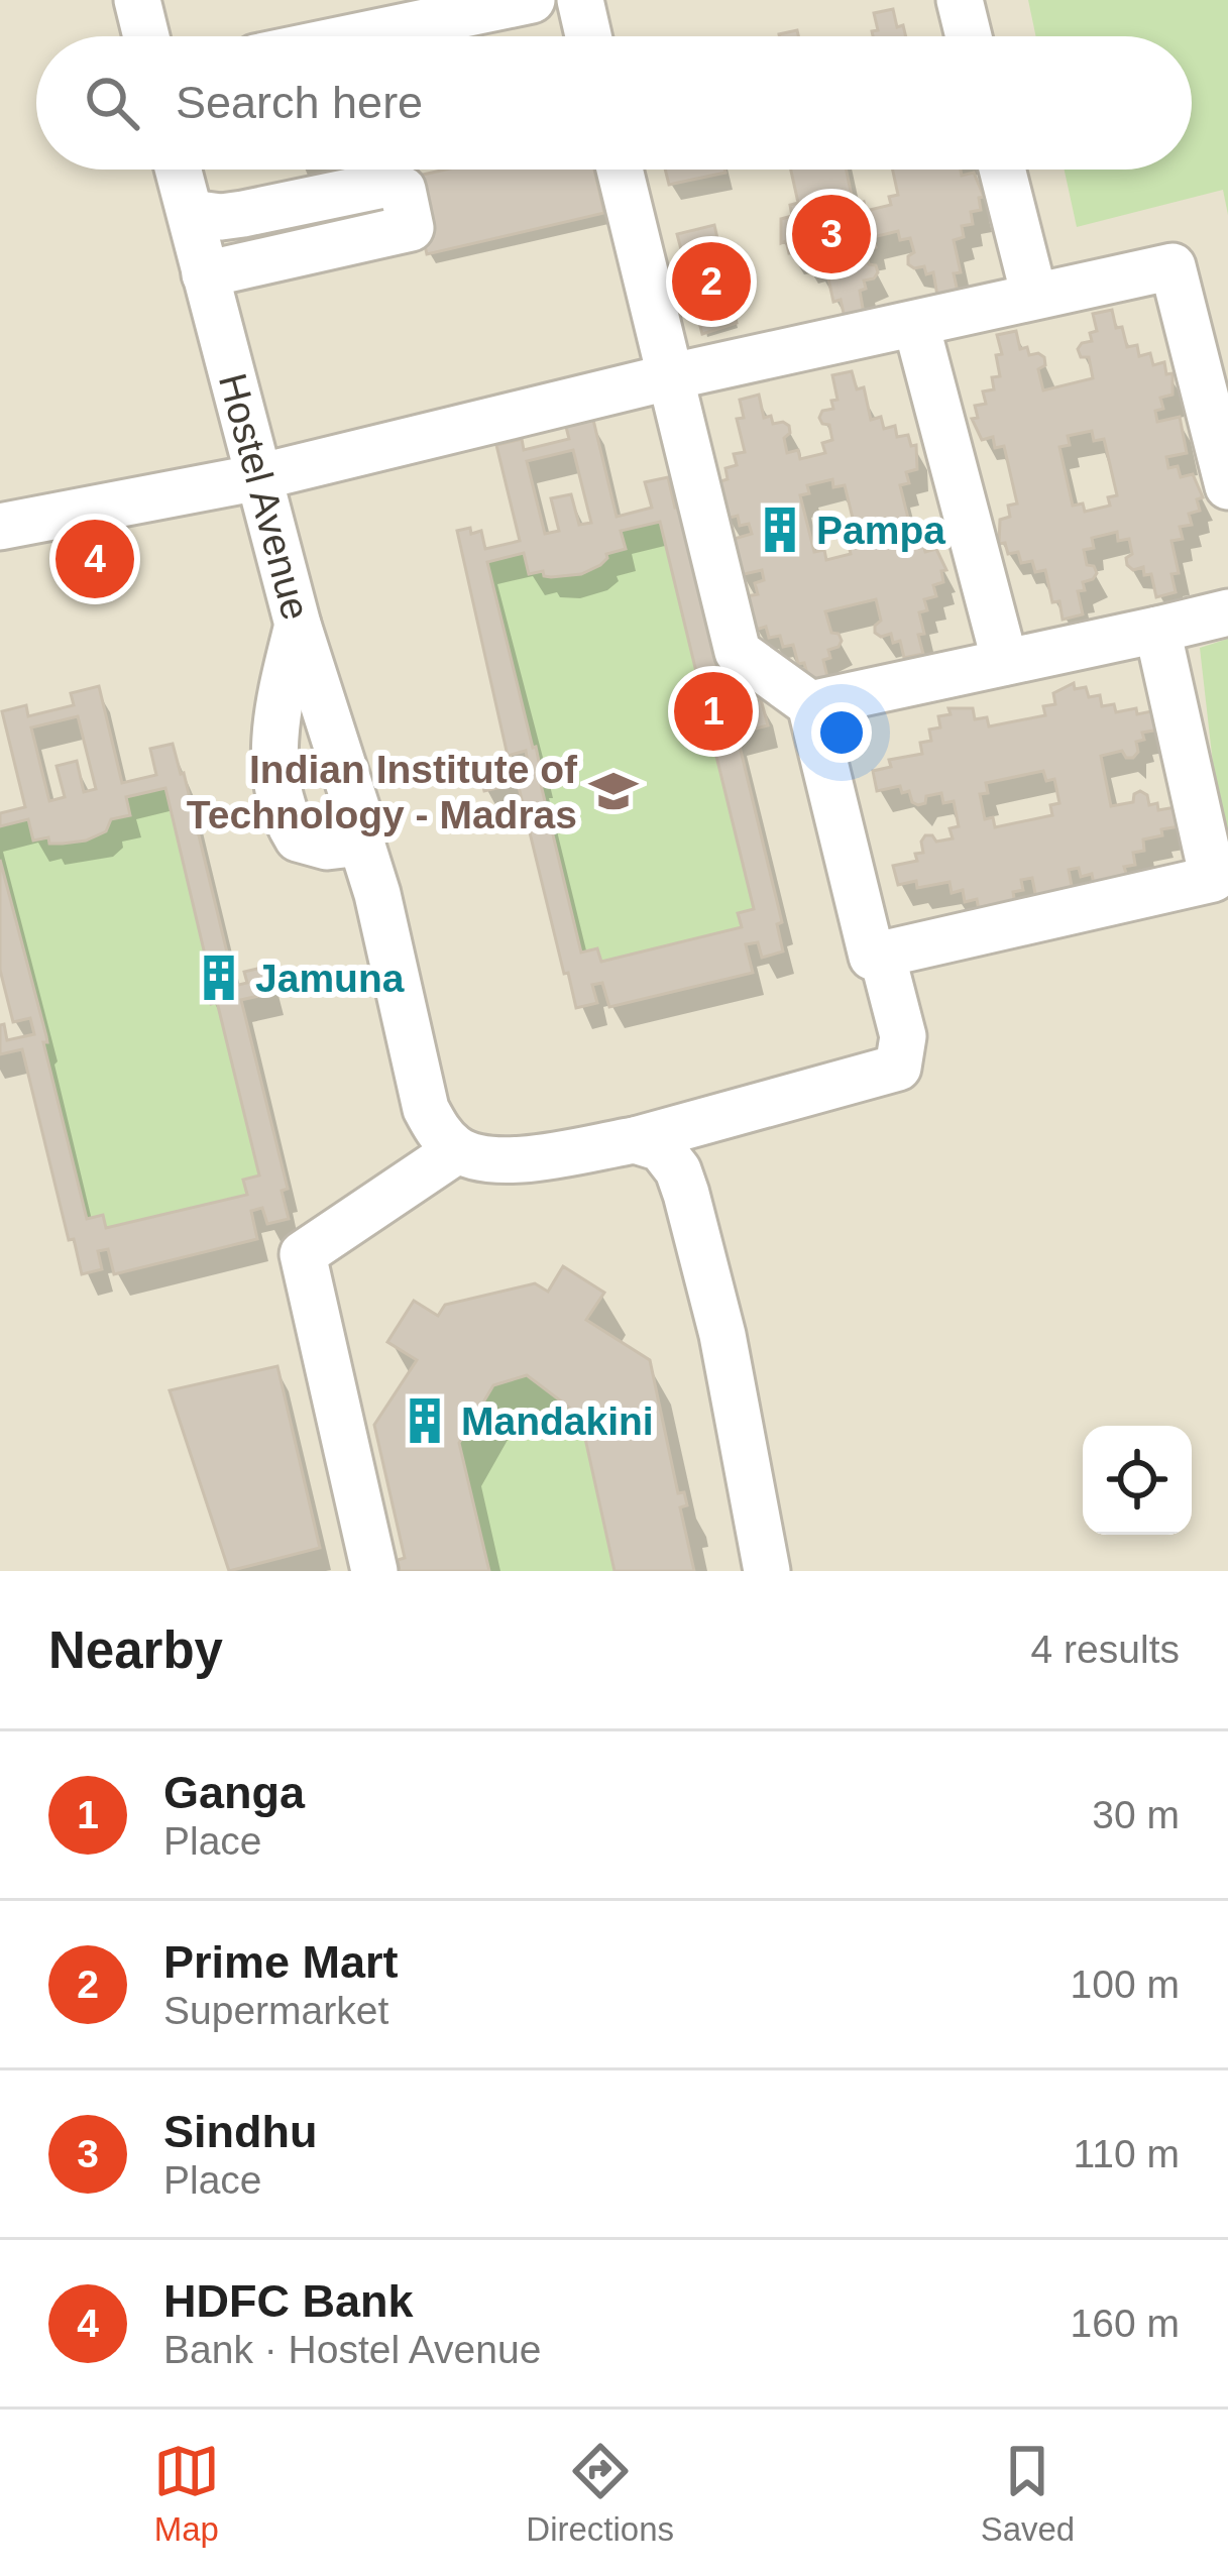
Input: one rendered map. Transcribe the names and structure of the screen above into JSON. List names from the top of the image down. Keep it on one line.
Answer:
{"streets":{"street":["Hostel Avenue"]},"places":{"building":["Pampa","Jamuna","Mandakini"],"school or university":["Indian Institute of Technology - Madras"]},"page":{"search":"Search here","pins":["3","2","4","1"],"heading":["Nearby","4 results"],"list":[{"mark":"1","name":"Ganga","note":"Place","value":"30 m"},{"mark":"2","name":"Prime Mart","note":"Supermarket","value":"100 m"},{"mark":"3","name":"Sindhu","note":"Place","value":"110 m"},{"mark":"4","name":"HDFC Bank","note":"Bank · Hostel Avenue","value":"160 m"}],"nav":["Map","Directions","Saved"]}}
